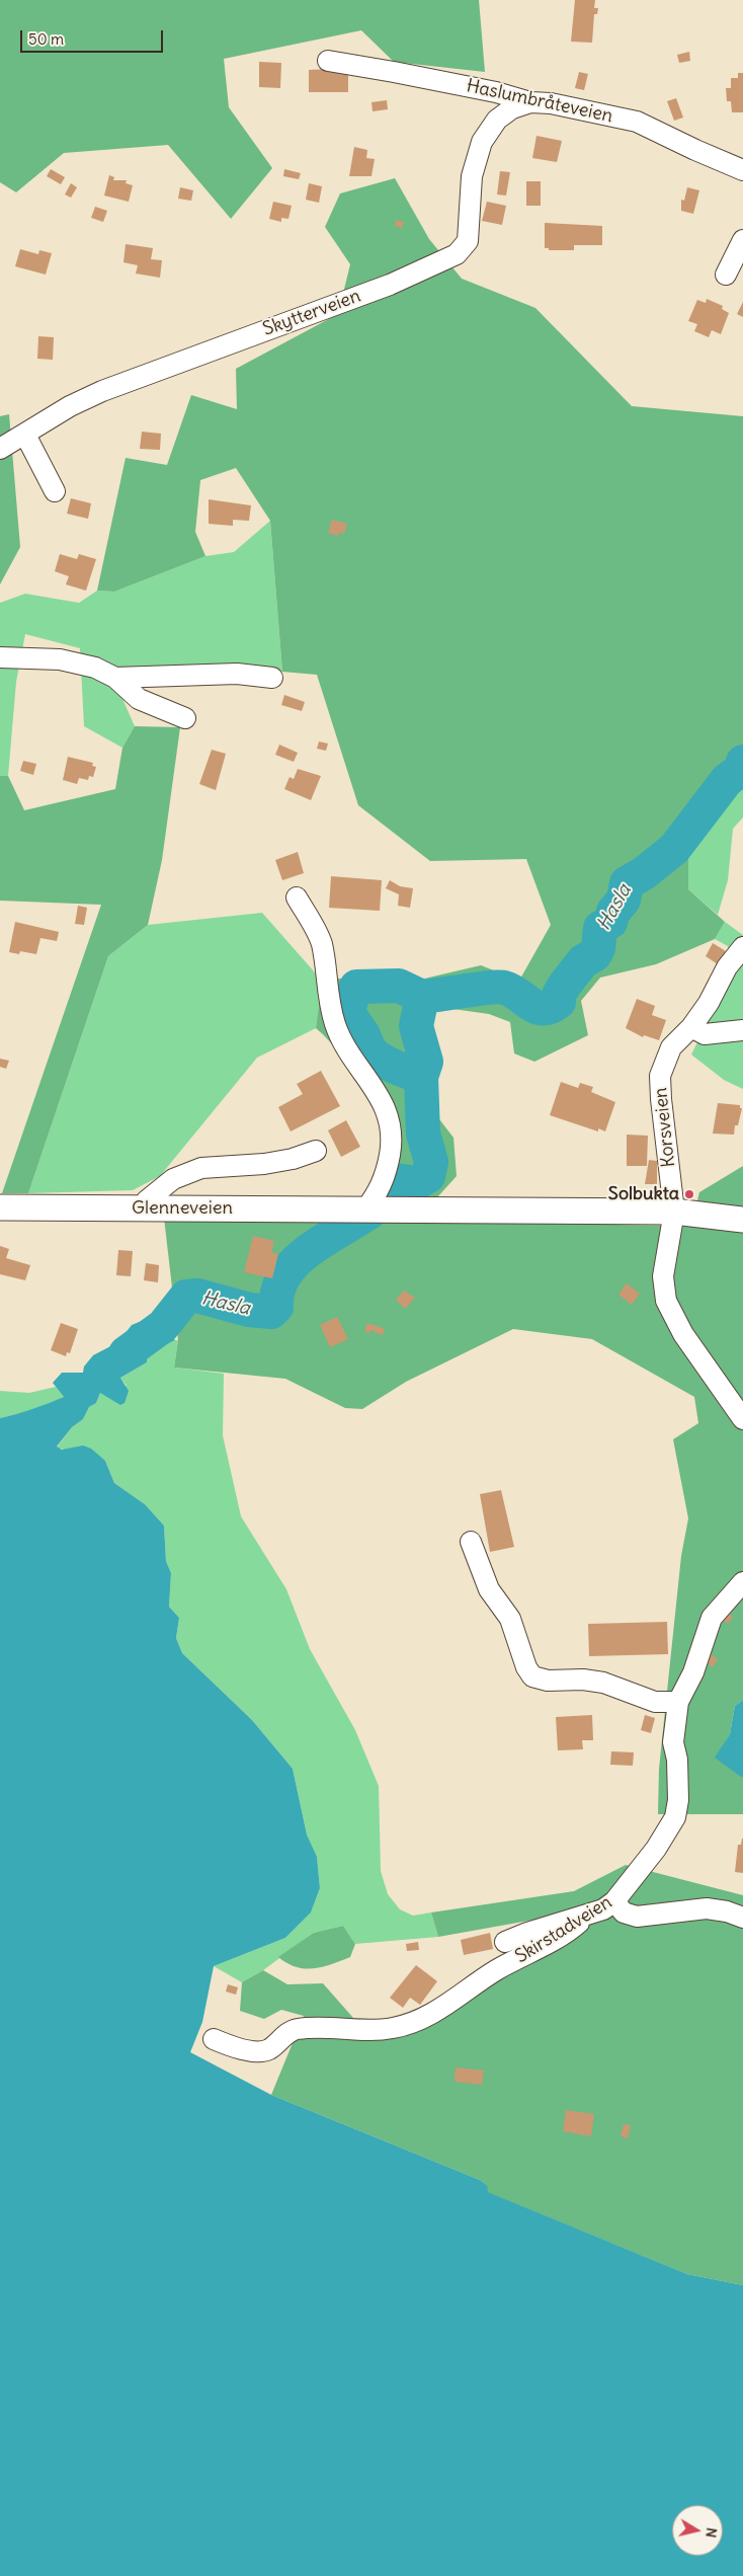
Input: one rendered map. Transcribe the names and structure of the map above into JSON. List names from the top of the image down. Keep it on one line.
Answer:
{"streets":{"main road":["Glenneveien"],"street":["Haslumbråteveien","Skytterveien","Korsveien","Skirstadveien"]},"crossings":[["Haslumbråteveien","Skytterveien"],["Korsveien","Glenneveien"]],"water":["Hasla"],"places":["Solbukta"],"scale_bar":"50 m","north":"right"}
